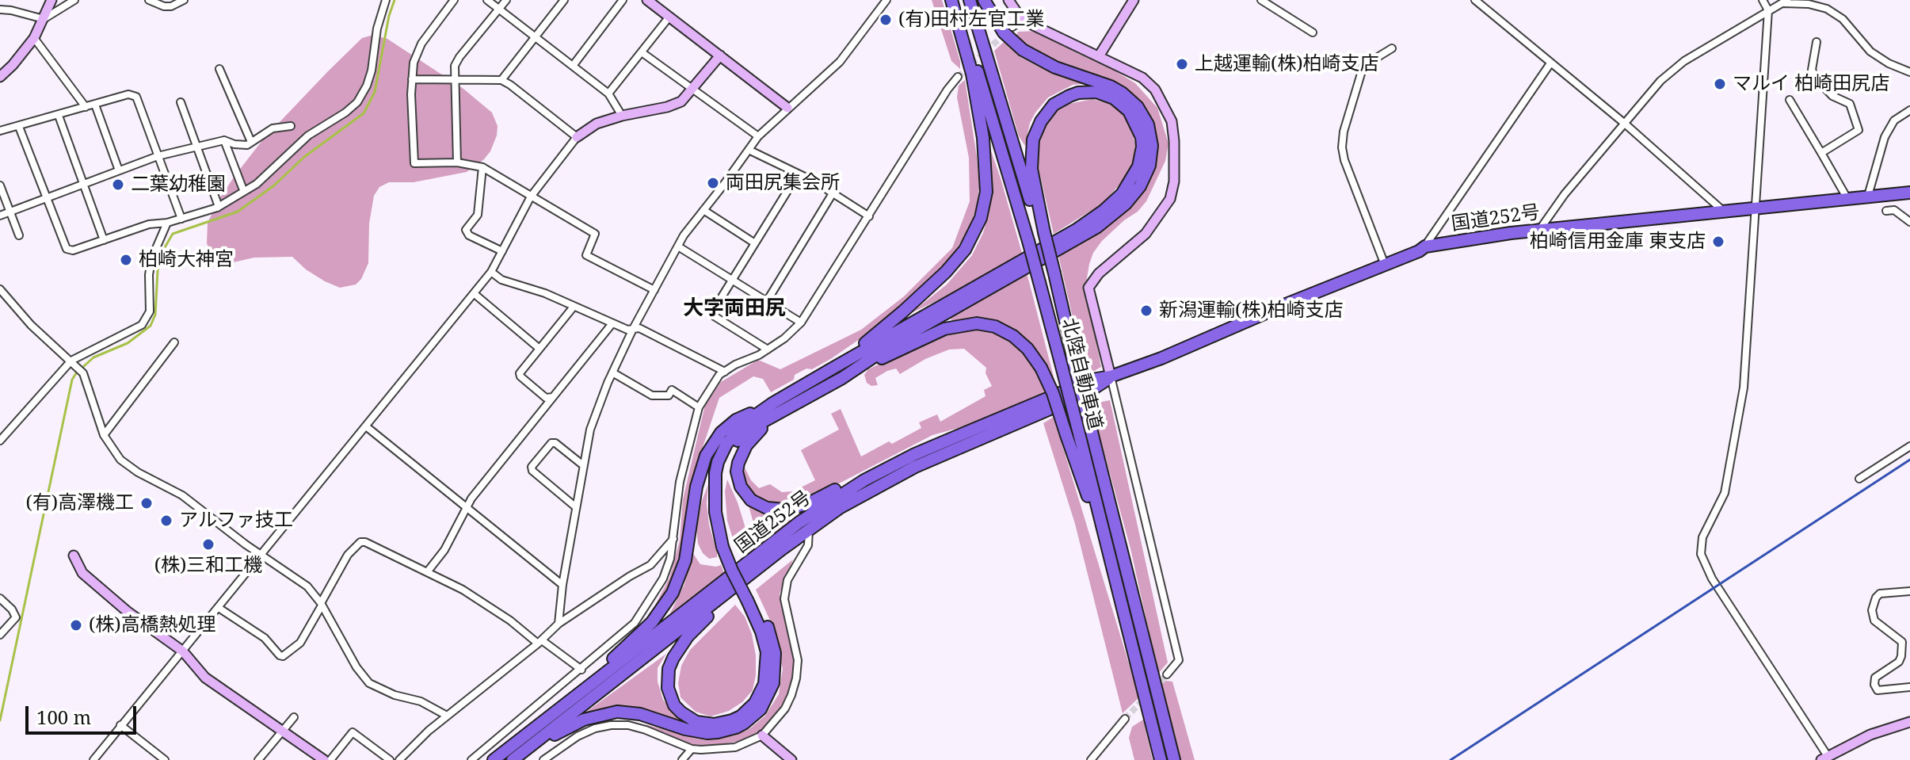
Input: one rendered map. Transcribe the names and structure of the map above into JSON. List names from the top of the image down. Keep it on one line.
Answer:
{"streets":{"highway":["国道252号","北陸自動車道"]},"districts":["大字両田尻"],"places":["(有)田村左官工業","上越運輸(株)柏崎支店","マルイ 柏崎田尻店","両田尻集会所","二葉幼稚園","柏崎信用金庫 東支店","柏崎大神宮","新潟運輸(株)柏崎支店","(有)高澤機工","アルファ技工","(株)三和工機","(株)高橋熱処理"],"scale_bar":"100 m"}
